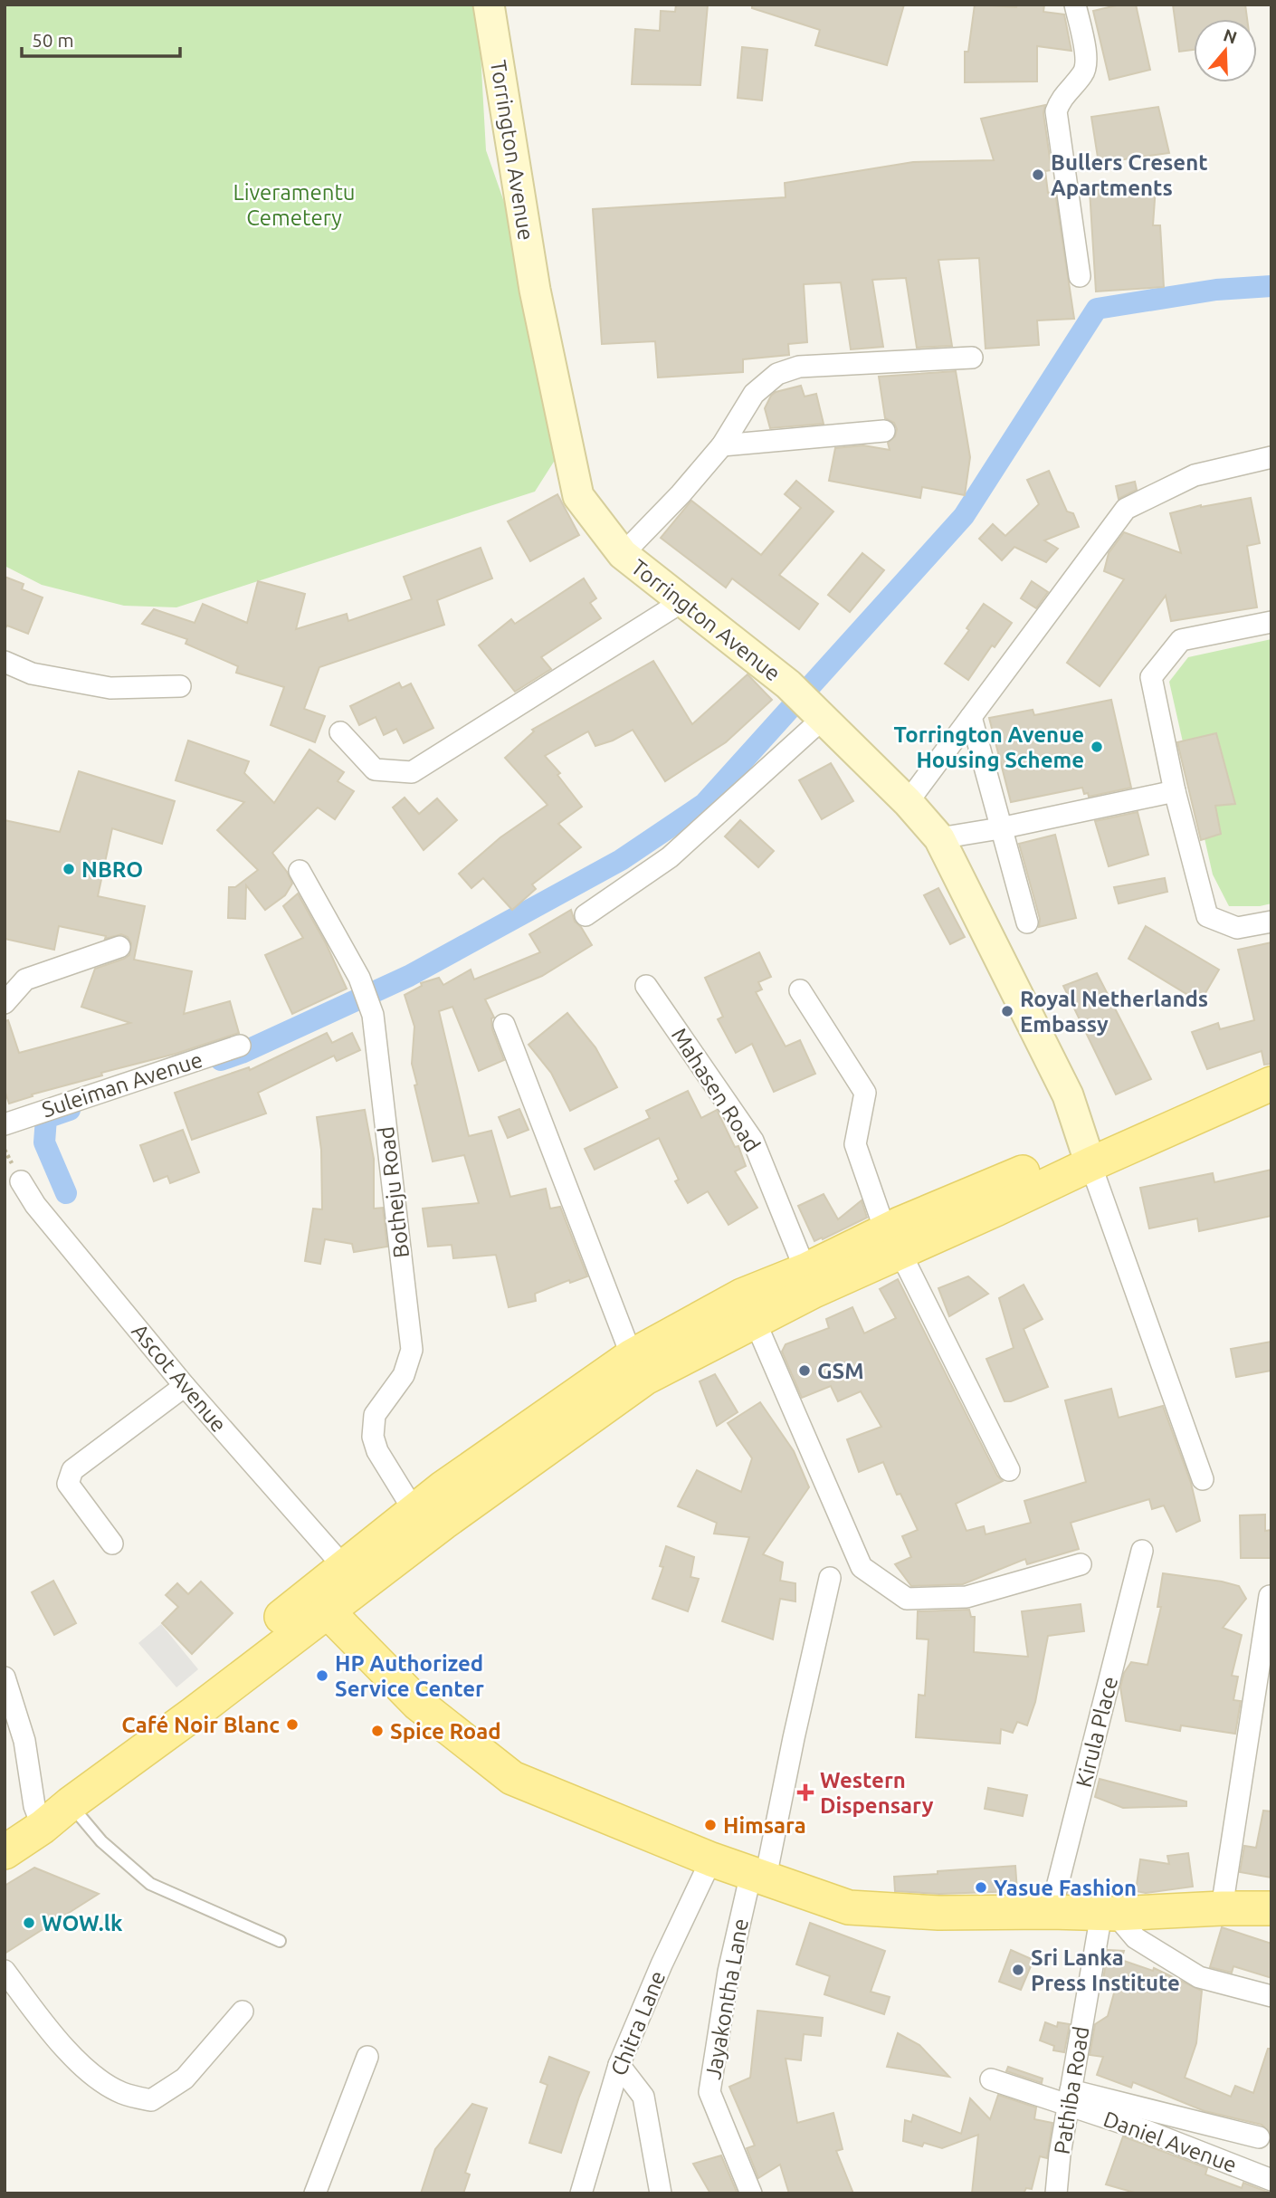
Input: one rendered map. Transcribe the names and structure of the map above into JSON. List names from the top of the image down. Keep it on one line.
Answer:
{"streets":{"main road":["Torrington Avenue"],"street":["Suleiman Avenue","Mahasen Road","Botheju Road","Ascot Avenue","Kirula Place","Jayakontha Lane","Chitra Lane","Pathiba Road","Daniel Avenue"]},"crossings":[["Pathiba Road","Daniel Avenue"]],"parks":["Liveramentu Cemetery"],"places":{"other":["Bullers Cresent Apartments","Torrington Avenue Housing Scheme","NBRO","Royal Netherlands Embassy","GSM","HP Authorized Service Center","Café Noir Blanc","Spice Road","Himsara","Yasue Fashion","WOW.lk","Sri Lanka Press Institute"],"health":["Western Dispensary"]},"scale_bar":"50 m","north":"top"}
